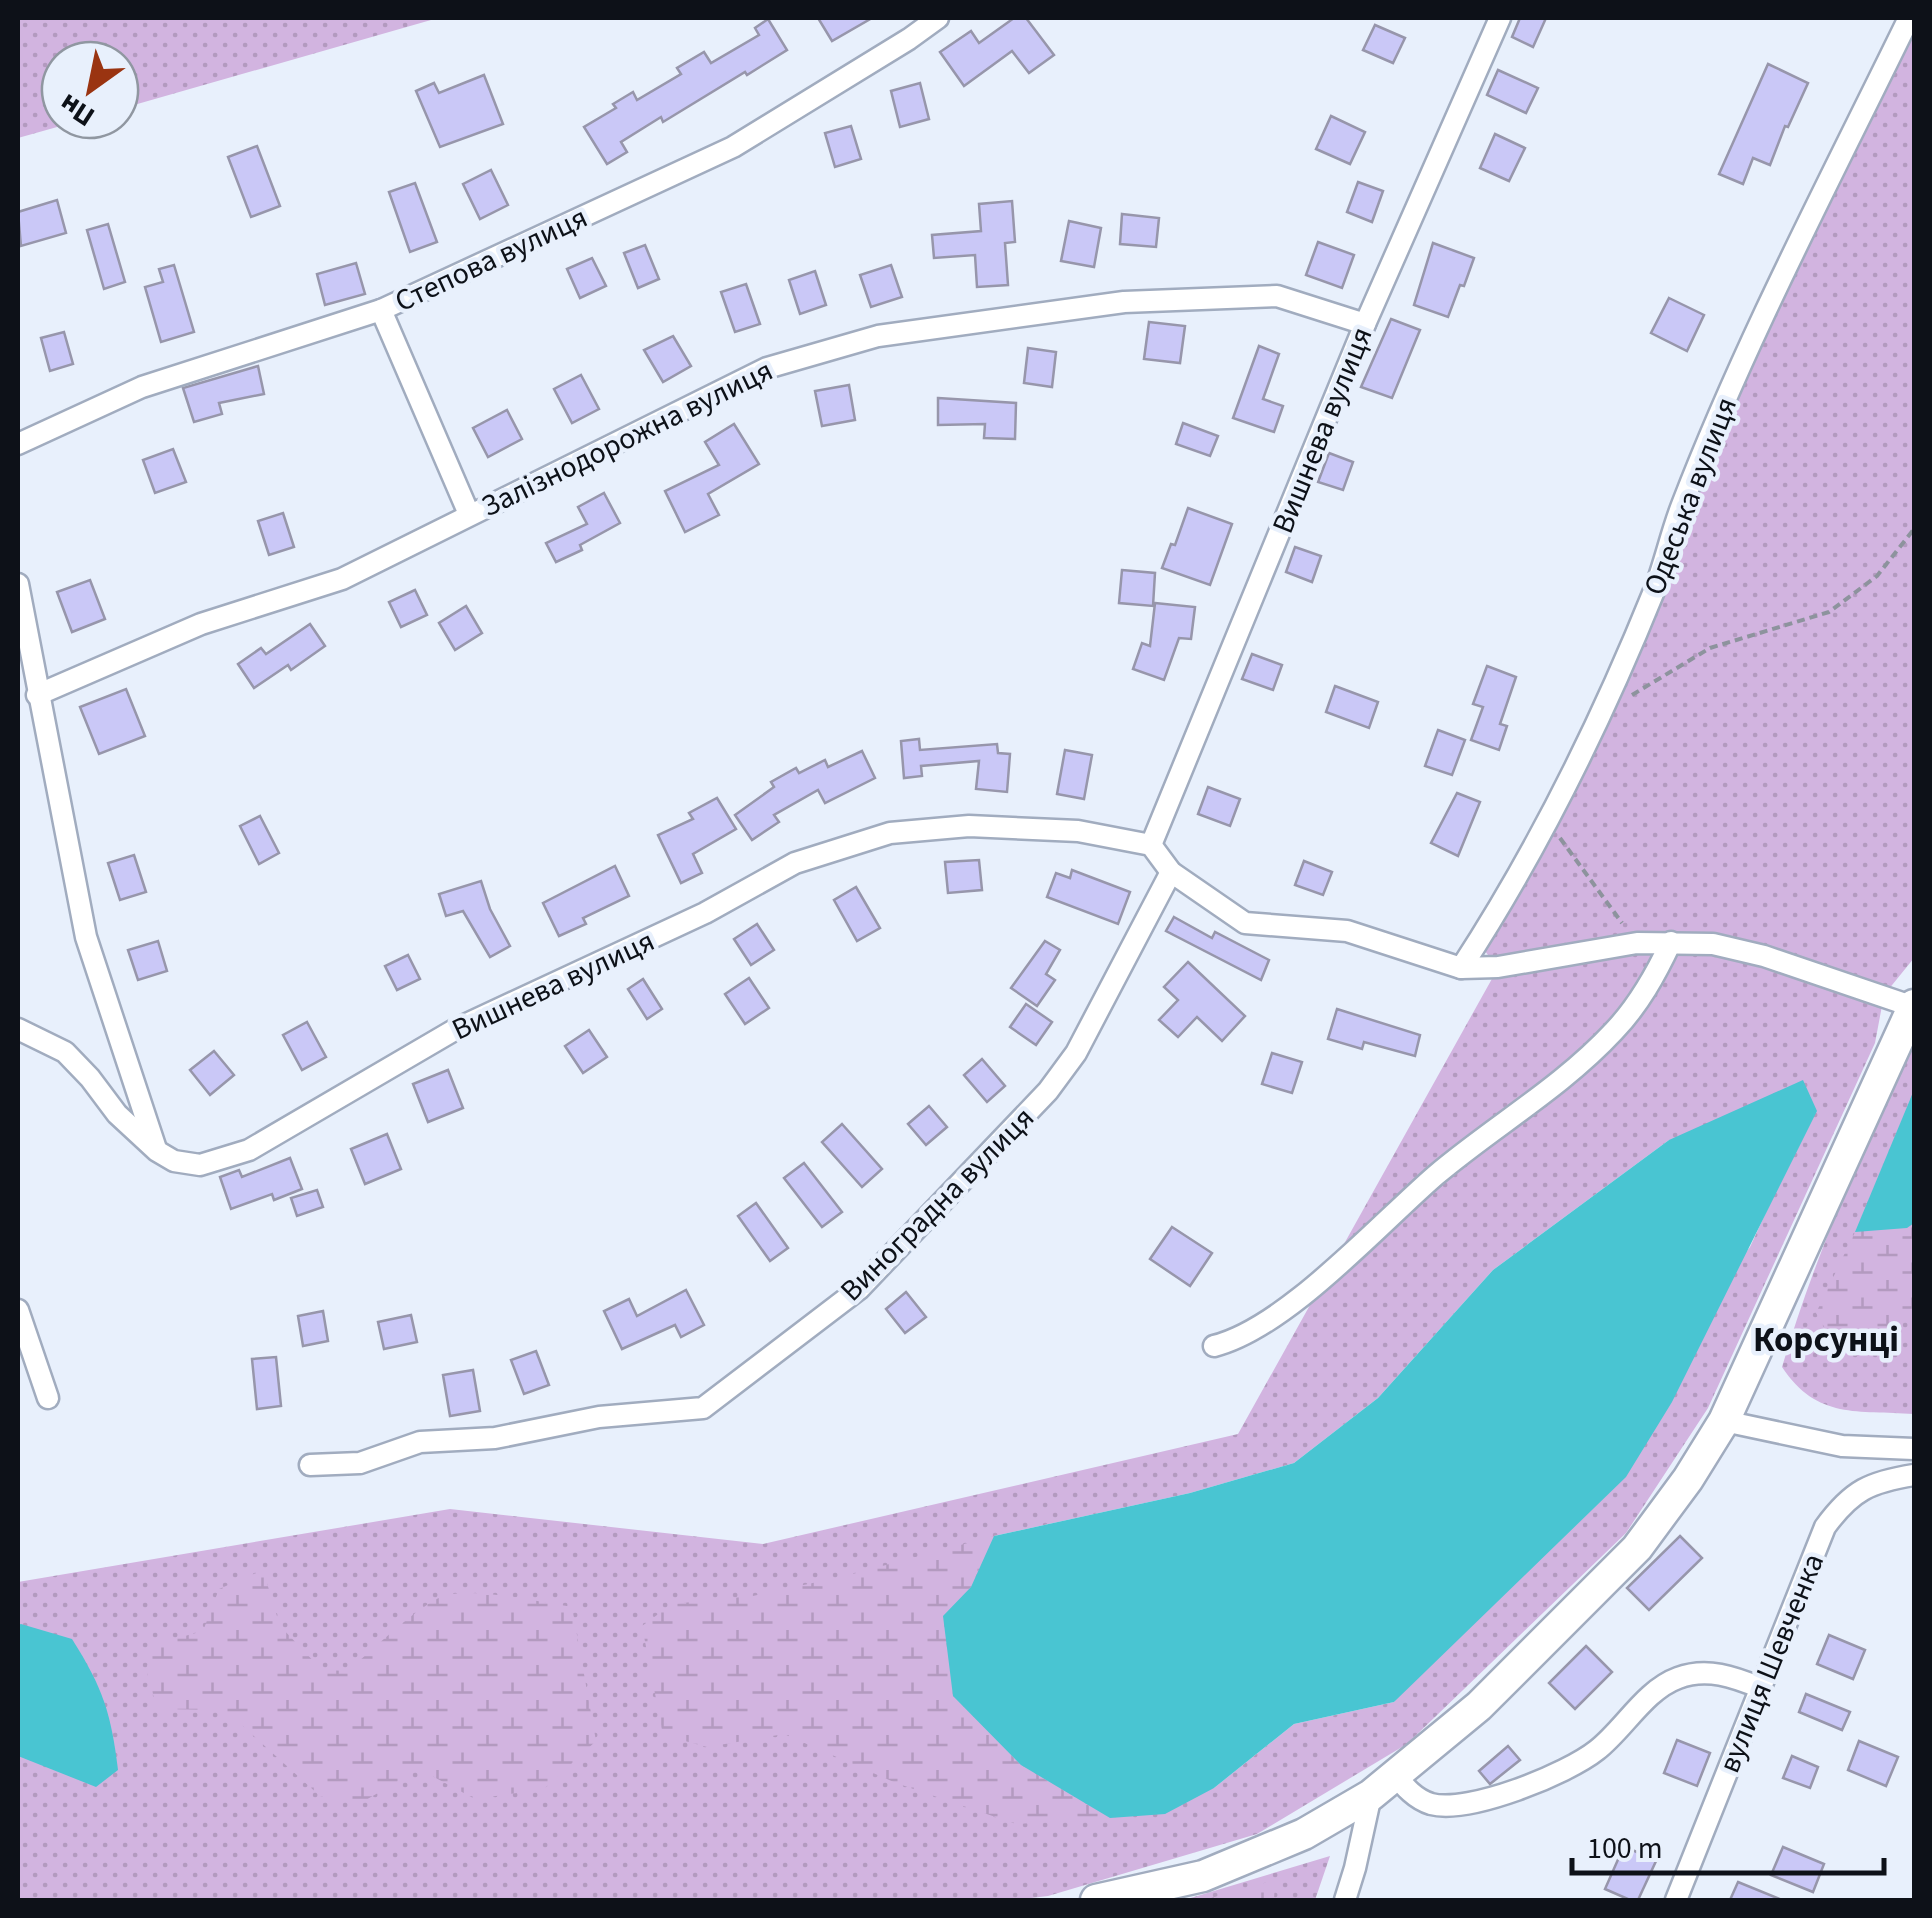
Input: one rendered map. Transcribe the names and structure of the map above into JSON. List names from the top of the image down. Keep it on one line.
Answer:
{"streets":{"street":["Степова вулиця","Вишнева вулиця","Залізнодорожна вулиця","Одеська вулиця","Виноградна вулиця","вулиця Шевченка"]},"crossings":[["Вишнева вулиця","Залізнодорожна вулиця"]],"districts":["Корсунці"],"scale_bar":"100 m","north":"bottom left"}
